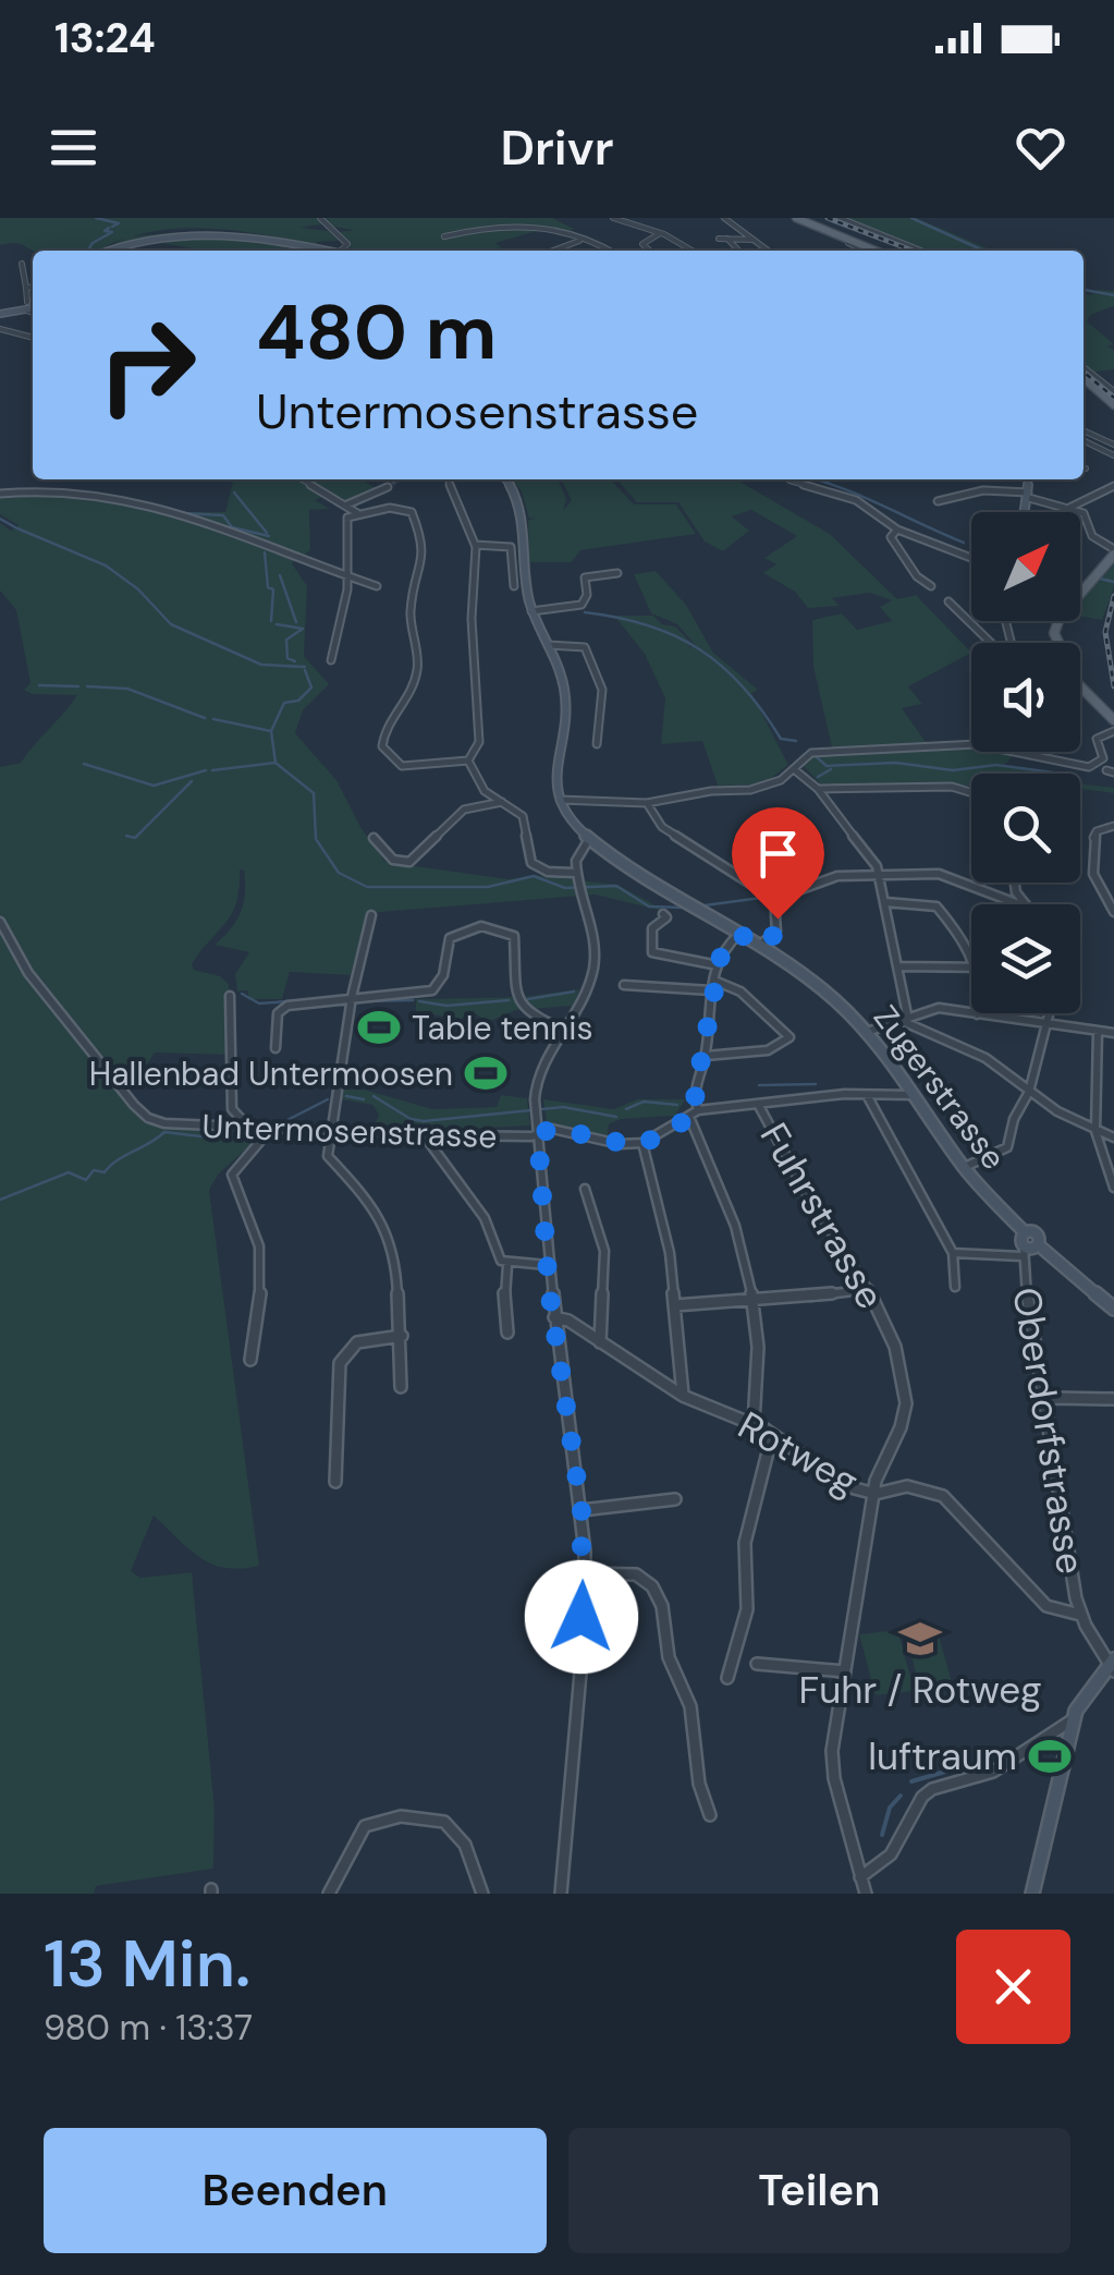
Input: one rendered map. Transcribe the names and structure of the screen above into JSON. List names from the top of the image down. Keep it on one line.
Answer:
{"streets":{"main road":["Zugerstrasse"],"street":["Untermosenstrasse","Fuhrstrasse","Oberdorfstrasse","Rotweg"]},"crossings":[["Zugerstrasse","Oberdorfstrasse"],["Fuhrstrasse","Rotweg"],["Oberdorfstrasse","Rotweg"]],"places":{"sports":["Table tennis","Hallenbad Untermoosen","luftraum"],"school or university":["Fuhr / Rotweg"]},"north":"top right","page":{"status":"13:24","header":"Drivr","turn":["480 m","Untermosenstrasse"],"heading":["13 Min.","980 m · 13:37"],"buttons":["Beenden","Teilen"]}}
